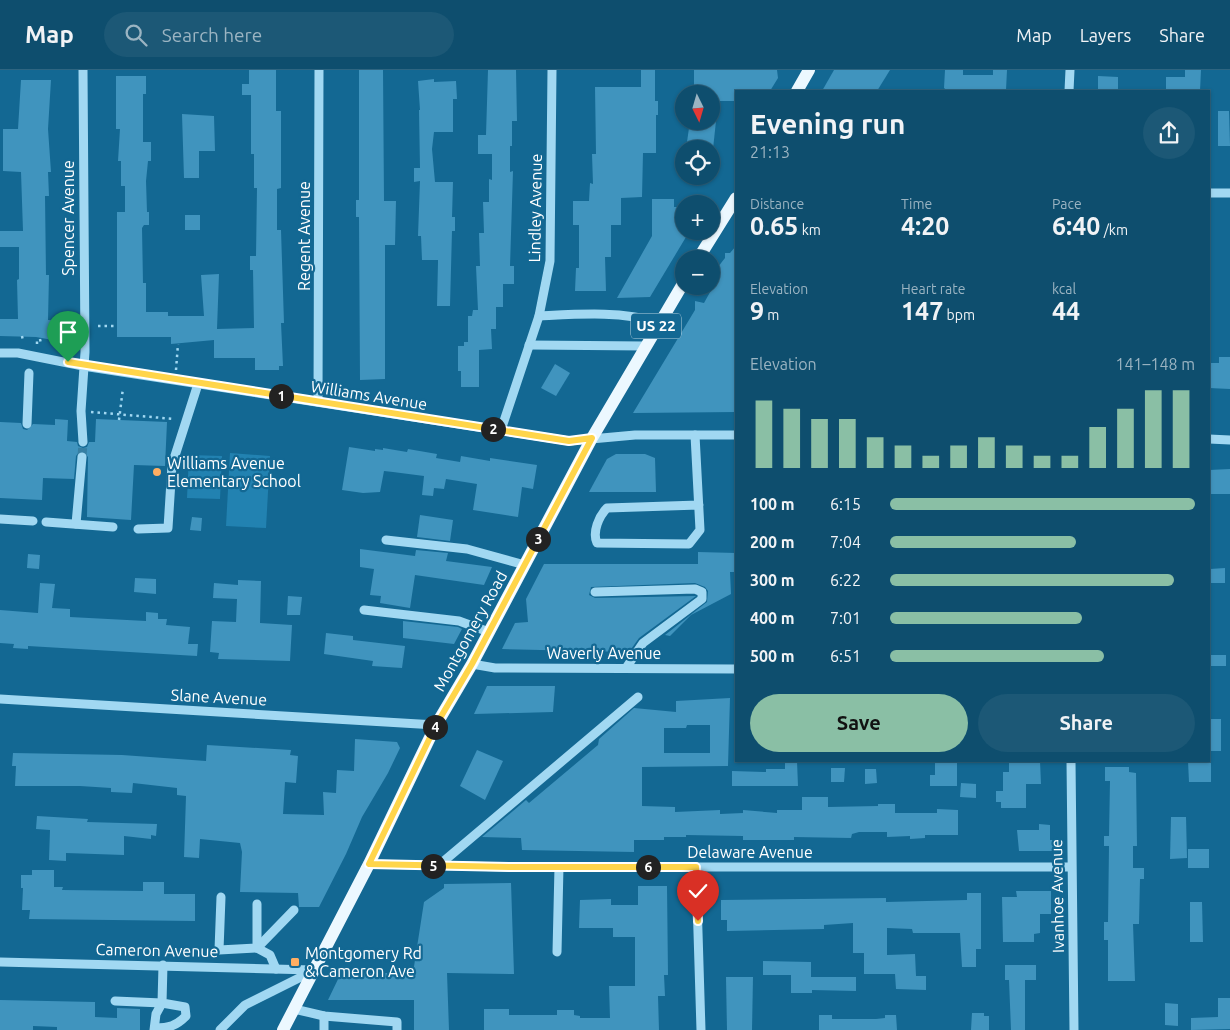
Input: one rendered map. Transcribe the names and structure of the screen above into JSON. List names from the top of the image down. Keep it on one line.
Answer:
{"streets":{"main road":["US 22","Montgomery Road"],"street":["Lindley Avenue","Spencer Avenue","Regent Avenue","Williams Avenue","Waverly Avenue","Slane Avenue","Delaware Avenue","Ivanhoe Avenue","Cameron Avenue"]},"crossings":[["Lindley Avenue","Williams Avenue"],["Spencer Avenue","Williams Avenue"],["Regent Avenue","Williams Avenue"],["Williams Avenue","Montgomery Road"],["Montgomery Road","Waverly Avenue"],["Montgomery Road","Slane Avenue"],["Montgomery Road","Delaware Avenue"],["Montgomery Road","Cameron Avenue"],["Delaware Avenue","Ivanhoe Avenue"]],"places":{"other":["Williams Avenue Elementary School"],"transit":["Montgomery Rd & Cameron Ave"]},"north":"bottom","page":{"header":"Map","search":"Search here","nav":["Map","Layers","Share"],"map_buttons":["+","−"],"heading":["Evening run","21:13"],"stats":[["Distance","0.65 km"],["Time","4:20"],["Pace","6:40 /km"],["Elevation","9 m"],["Heart rate","147 bpm"],["kcal","44"]],"chart":["Elevation","141–148 m"],"pins":["1","2","3","4","5","6"],"list":[{"name":"100 m","note":"6:15"},{"name":"200 m","note":"7:04"},{"name":"300 m","note":"6:22"},{"name":"400 m","note":"7:01"},{"name":"500 m","note":"6:51"}],"buttons":["Save","Share"]}}
